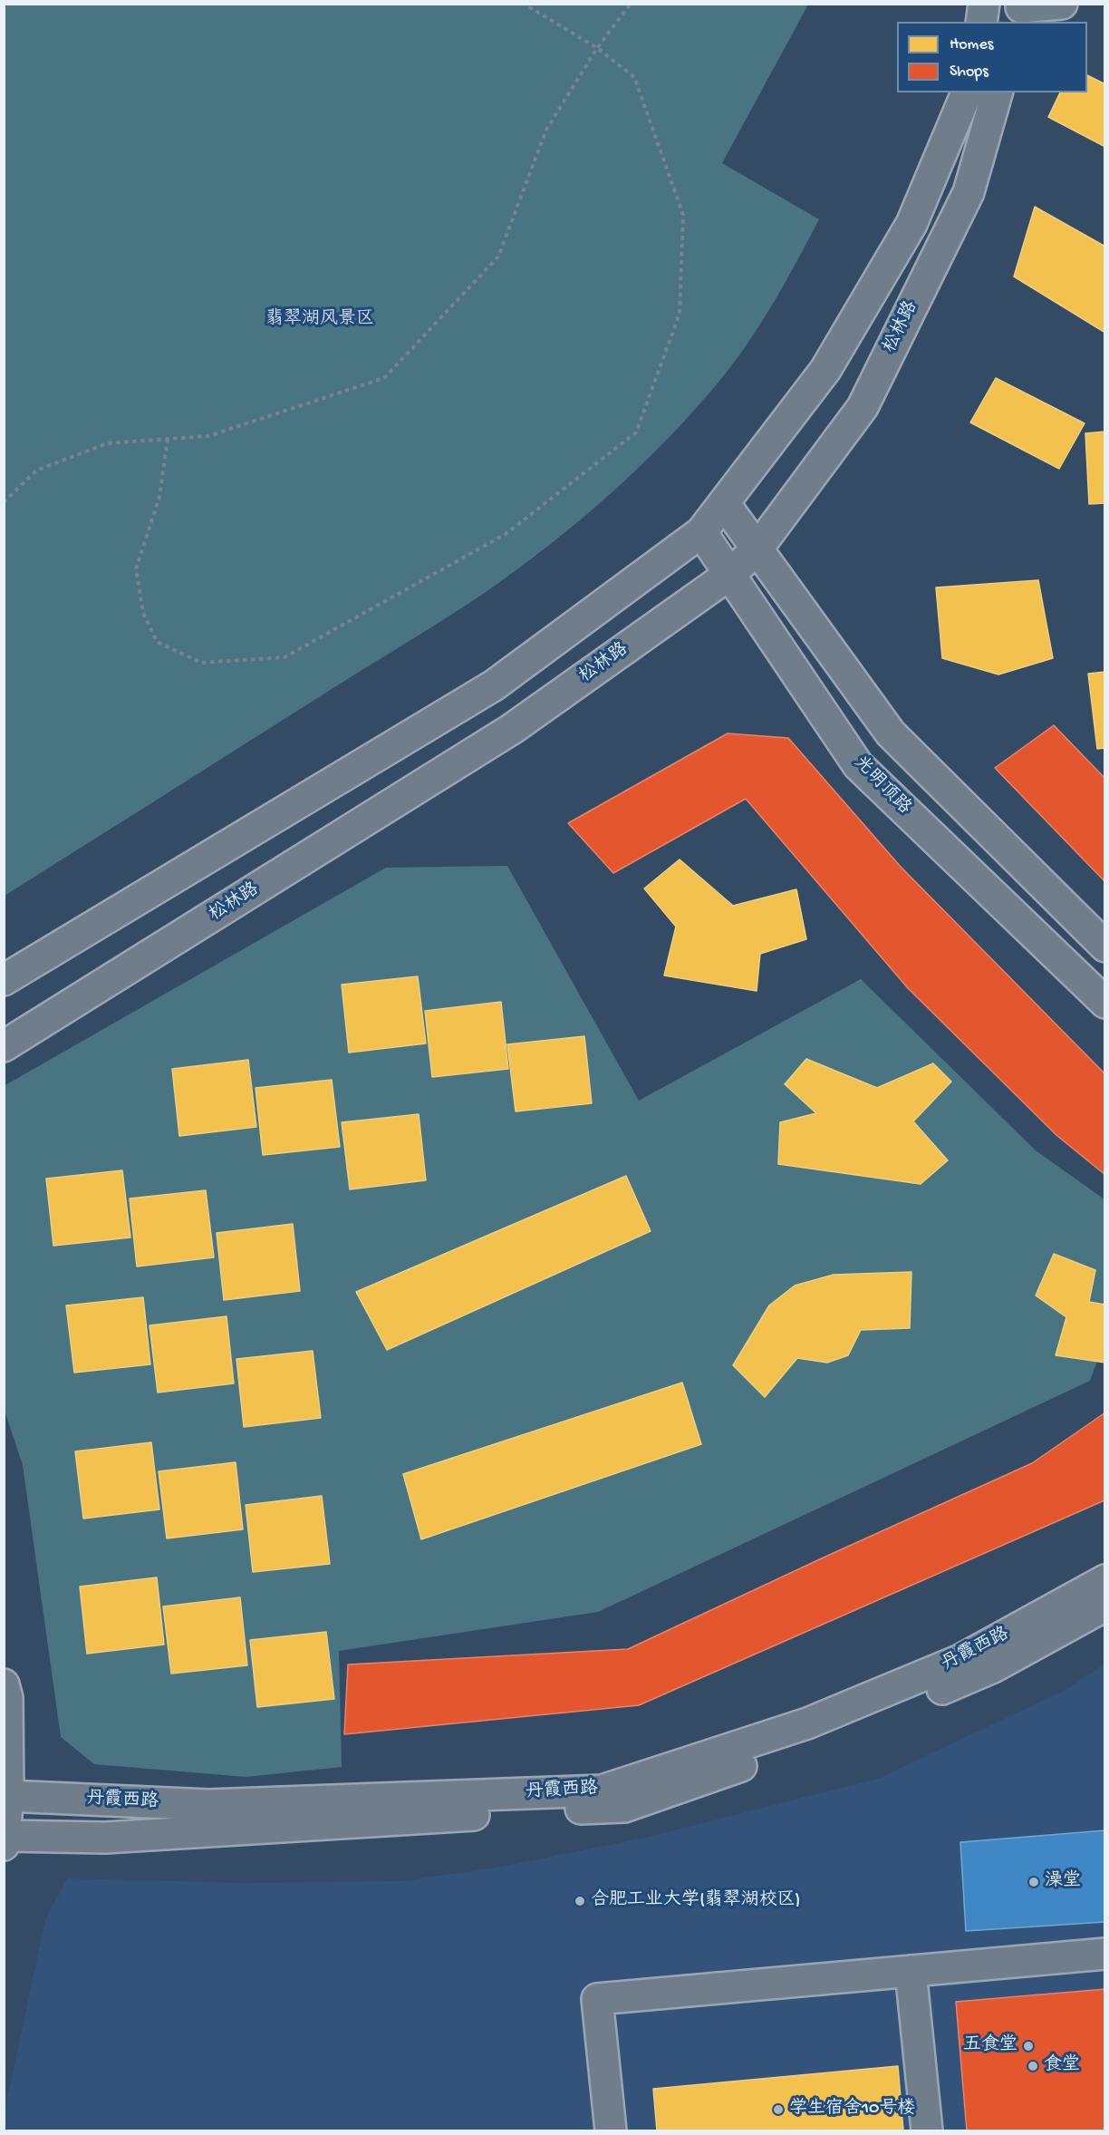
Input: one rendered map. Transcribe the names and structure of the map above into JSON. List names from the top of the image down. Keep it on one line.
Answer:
{"streets":{"street":["松林路","光明顶路","丹霞西路"]},"crossings":[["松林路","光明顶路"]],"parks":["翡翠湖风景区"],"places":["澡堂","合肥工业大学(翡翠湖校区)","五食堂","食堂","学生宿舍10号楼"],"legend":["Homes","Shops"]}
